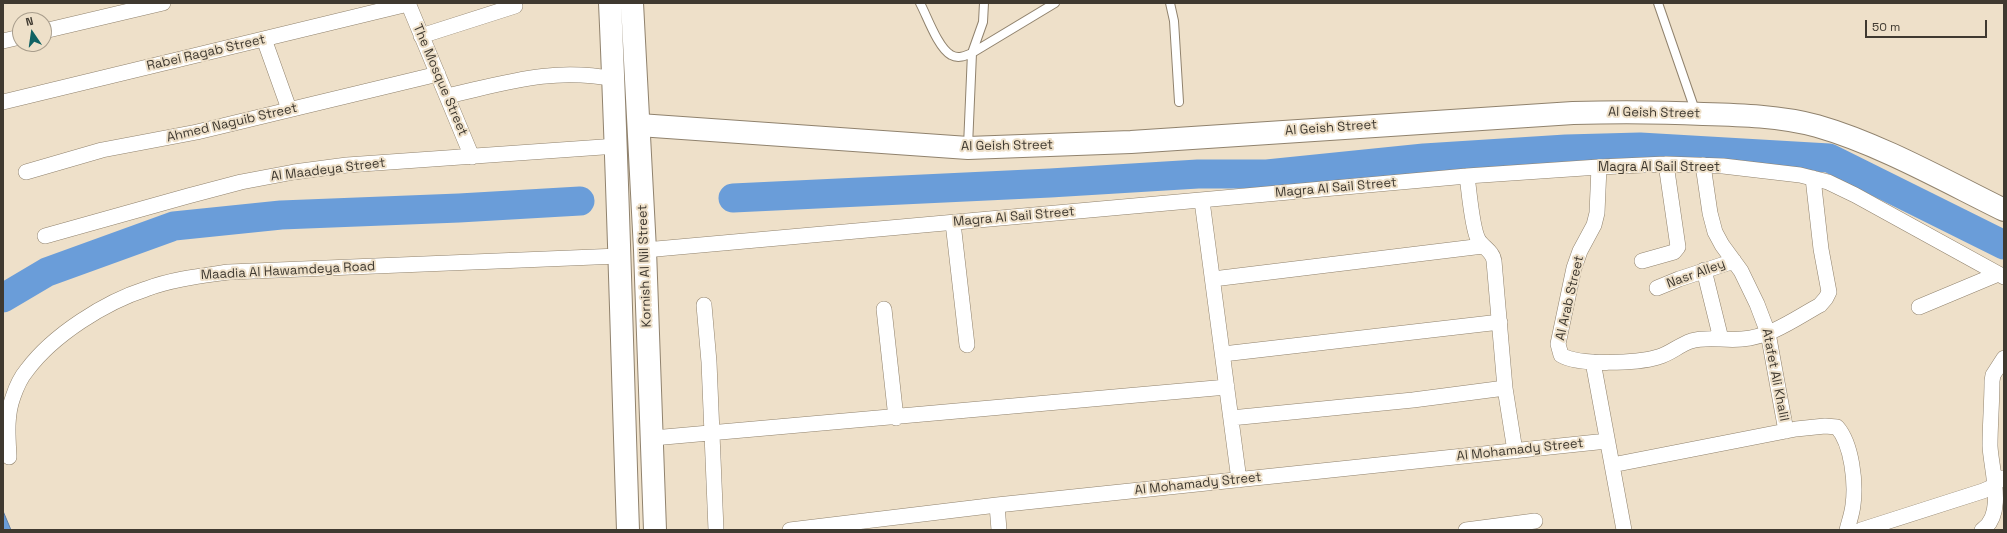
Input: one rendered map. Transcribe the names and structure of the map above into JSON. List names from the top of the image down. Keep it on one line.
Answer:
{"streets":{"main road":["Al Geish Street","Kornish Al Nil Street"],"street":["Rabei Ragab Street","The Mosque Street","Ahmed Naguib Street","Magra Al Sail Street","Al Maadeya Street","Maadia Al Hawamdeya Road","Nasr Alley","Al Arab Street","Atafet Ali Khalil","Al Mohamady Street"]},"crossings":[["Rabei Ragab Street","The Mosque Street"],["The Mosque Street","Ahmed Naguib Street"],["The Mosque Street","Al Maadeya Street"],["Al Geish Street","Kornish Al Nil Street"],["Magra Al Sail Street","Kornish Al Nil Street"],["Magra Al Sail Street","Al Arab Street"],["Magra Al Sail Street","Atafet Ali Khalil"],["Al Maadeya Street","Kornish Al Nil Street"],["Kornish Al Nil Street","Maadia Al Hawamdeya Road"],["Nasr Alley","Atafet Ali Khalil"]],"scale_bar":"50 m","north":"top"}
